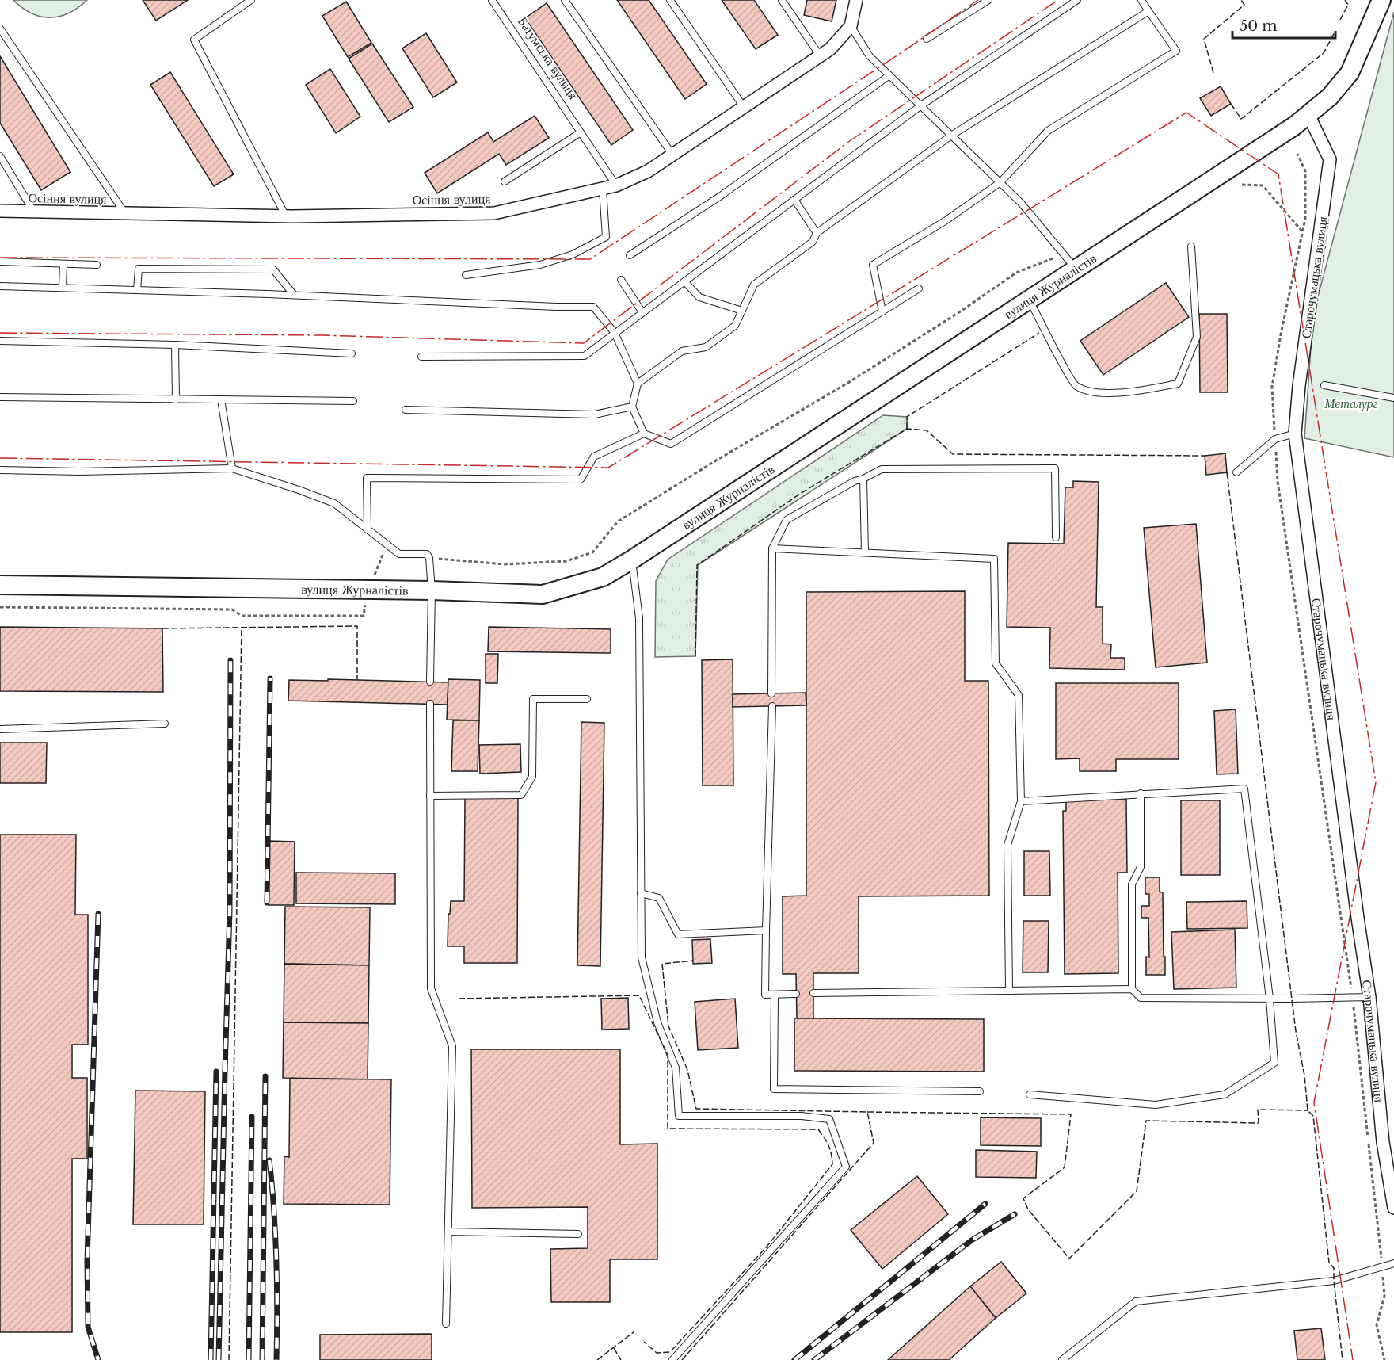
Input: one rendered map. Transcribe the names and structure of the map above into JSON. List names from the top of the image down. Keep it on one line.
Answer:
{"streets":{"street":["Осіння вулиця","Старочумацька вулиця","вулиця Журналістів"],"lane":["Батумська вулиця"]},"crossings":[["Батумська вулиця","Осіння вулиця"],["Старочумацька вулиця","вулиця Журналістів"]],"parks":["Металург"],"scale_bar":"50 m"}
